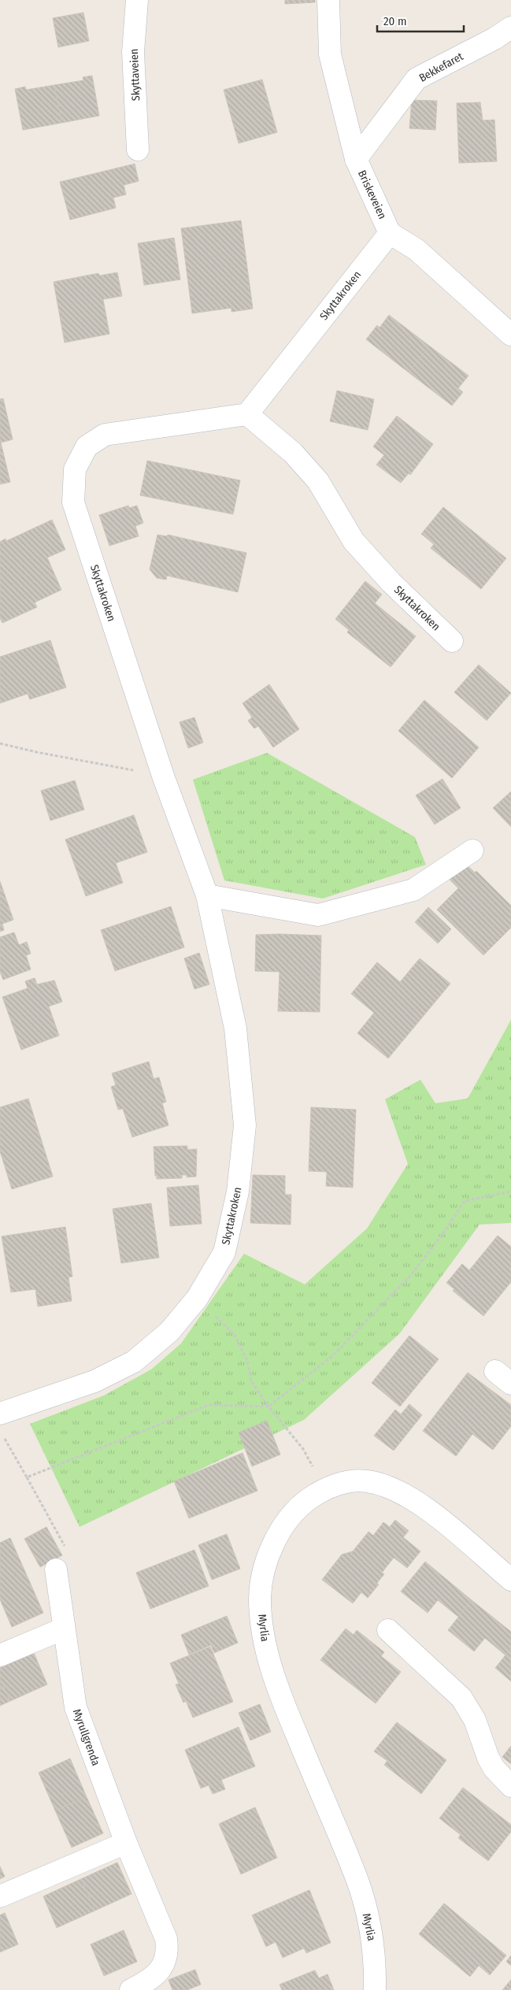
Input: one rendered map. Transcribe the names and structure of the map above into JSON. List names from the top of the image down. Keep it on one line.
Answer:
{"streets":{"street":["Bekkefaret","Skyttaveien","Briskeveien","Skyttakroken","Myrlia","Myrullgrenda"]},"crossings":[["Bekkefaret","Briskeveien"],["Briskeveien","Skyttakroken"]],"scale_bar":"20 m"}
